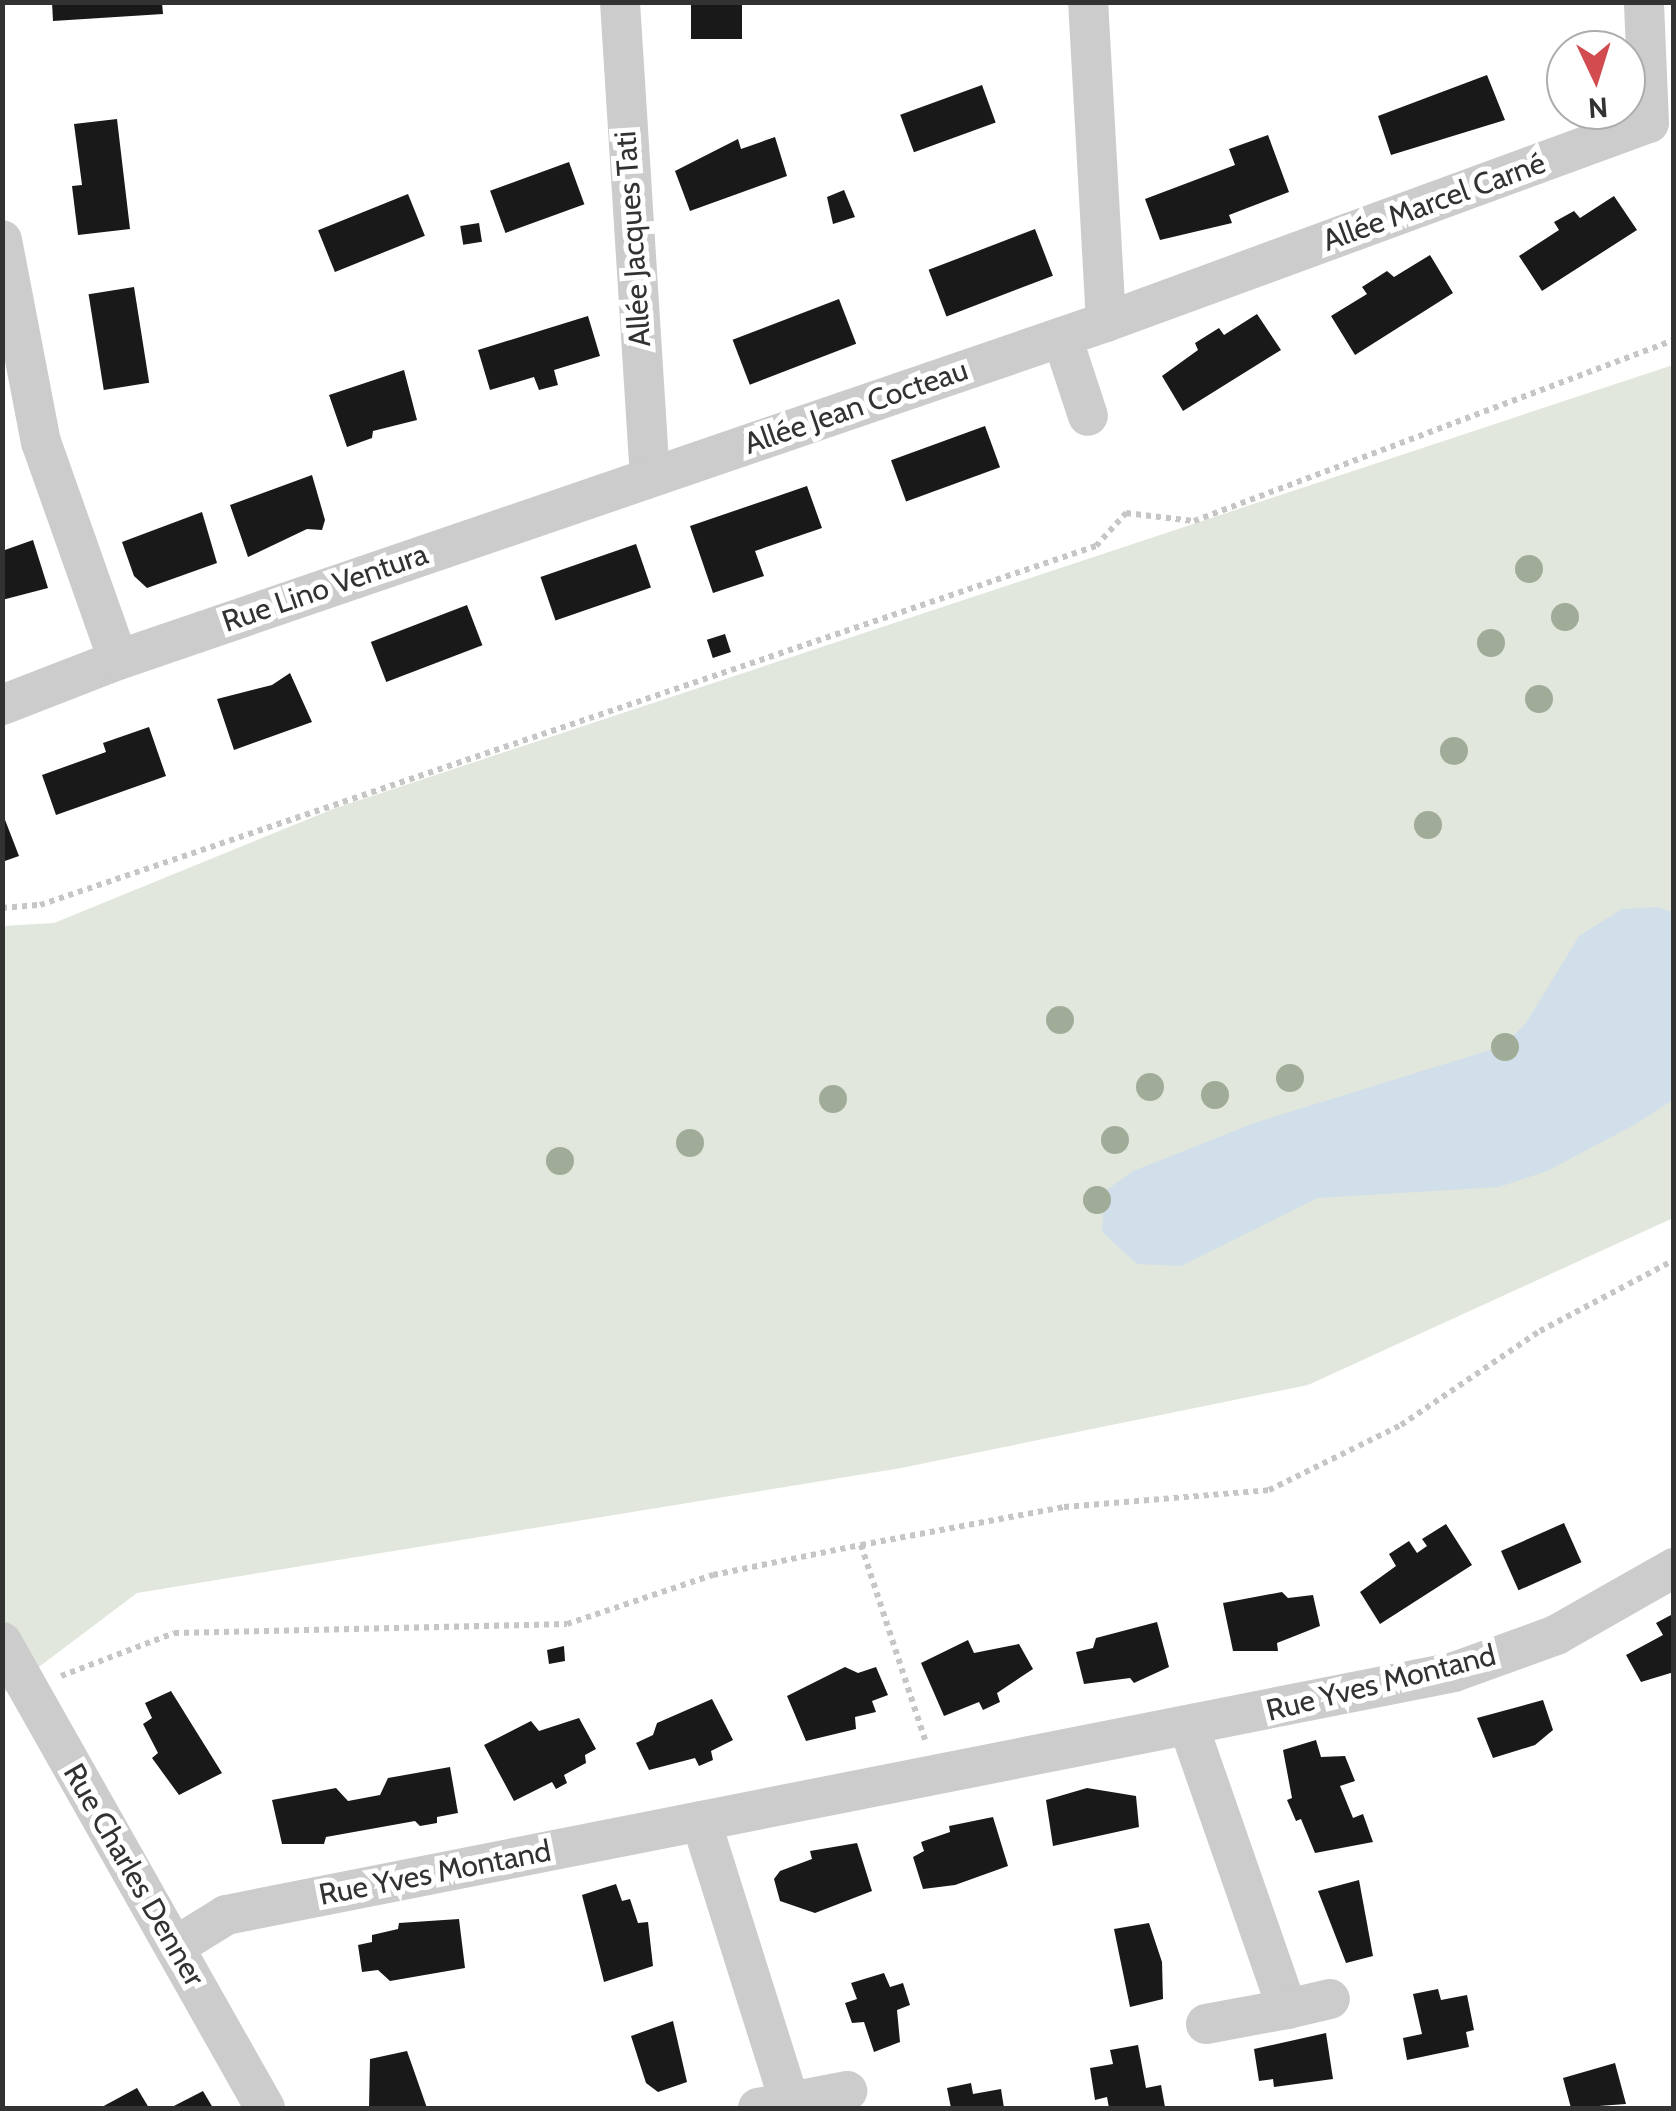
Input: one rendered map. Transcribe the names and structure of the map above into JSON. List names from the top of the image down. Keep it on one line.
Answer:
{"streets":{"street":["Allée Marcel Carné","Allée Jacques Tati","Allée Jean Cocteau","Rue Lino Ventura","Rue Yves Montand","Rue Charles Denner"]},"crossings":[["Allée Marcel Carné","Allée Jean Cocteau"],["Allée Jacques Tati","Allée Jean Cocteau"],["Allée Jacques Tati","Rue Lino Ventura"],["Allée Jean Cocteau","Rue Lino Ventura"],["Rue Yves Montand","Rue Charles Denner"]],"north":"bottom"}
